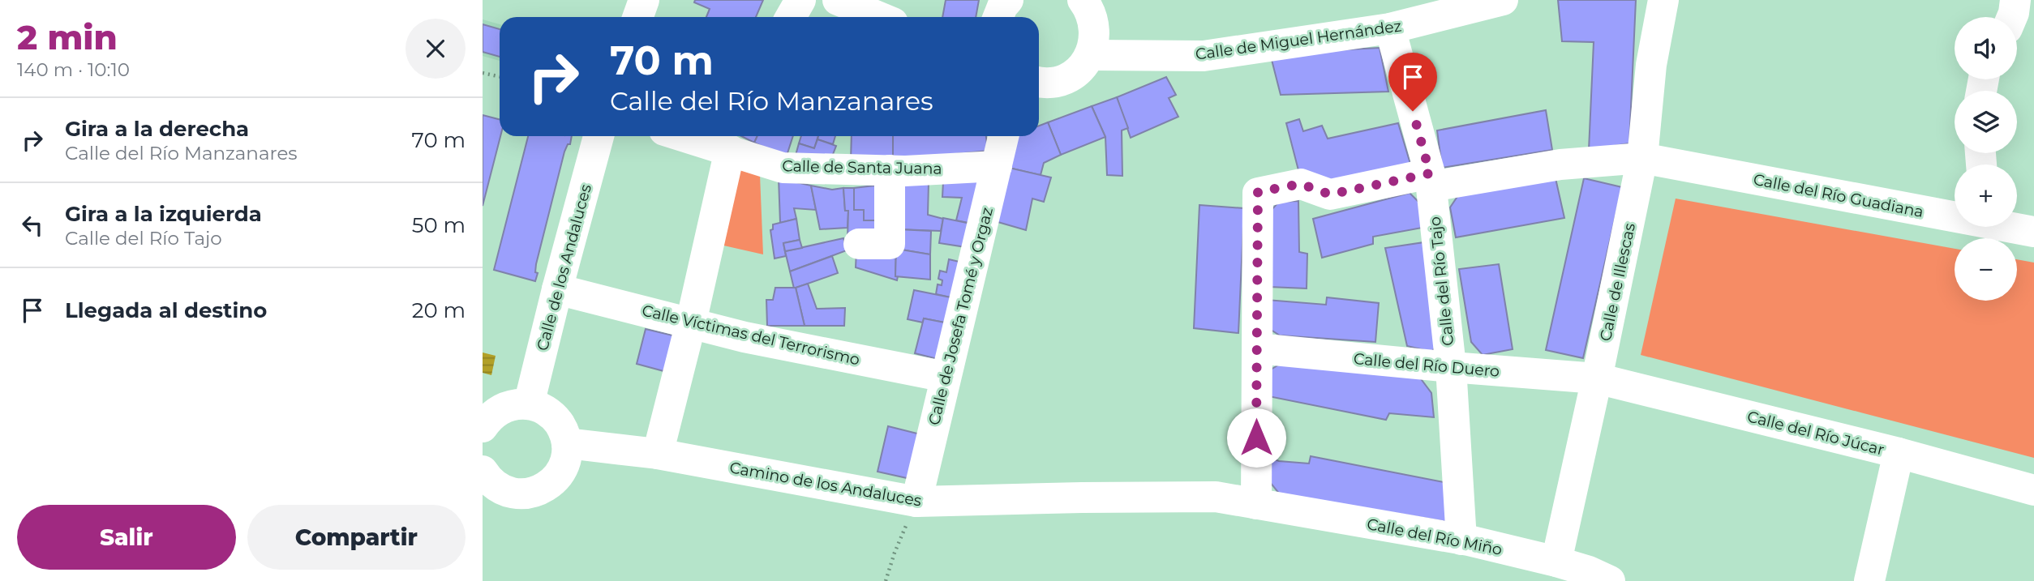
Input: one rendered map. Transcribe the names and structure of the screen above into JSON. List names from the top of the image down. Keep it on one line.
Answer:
{"streets":{"street":["Calle de Miguel Hernández","Calle de Santa Juana","Calle del Río Guadiana","Calle de los Andaluces","Calle del Río Tajo","Calle de Illescas","Calle de Josefa Tomé y Orgaz","Calle Víctimas del Terrorismo","Calle del Río Duero","Calle del Río Júcar","Camino de los Andaluces","Calle del Río Miño"]},"crossings":[["Calle de Miguel Hernández","Calle del Río Tajo"],["Calle de Santa Juana","Calle de Josefa Tomé y Orgaz"],["Calle del Río Guadiana","Calle del Río Tajo"],["Calle del Río Guadiana","Calle de Illescas"],["Calle del Río Guadiana","Calle del Río Duero"],["Calle de los Andaluces","Calle Víctimas del Terrorismo"],["Calle del Río Tajo","Calle del Río Duero"],["Calle del Río Tajo","Calle del Río Miño"],["Calle de Illescas","Calle del Río Duero"],["Calle de Illescas","Calle del Río Júcar"],["Calle de Illescas","Calle del Río Miño"],["Calle de Josefa Tomé y Orgaz","Calle Víctimas del Terrorismo"],["Calle de Josefa Tomé y Orgaz","Camino de los Andaluces"],["Calle del Río Duero","Calle del Río Júcar"],["Camino de los Andaluces","Calle del Río Miño"]],"page":{"heading":["2 min","140 m · 10:10"],"map_buttons":["+","−"],"turn":["70 m","Calle del Río Manzanares"],"list":[{"name":"Gira a la derecha","note":"Calle del Río Manzanares","value":"70 m"},{"name":"Gira a la izquierda","note":"Calle del Río Tajo","value":"50 m"},{"name":"Llegada al destino","value":"20 m"}],"buttons":["Salir","Compartir"]}}
